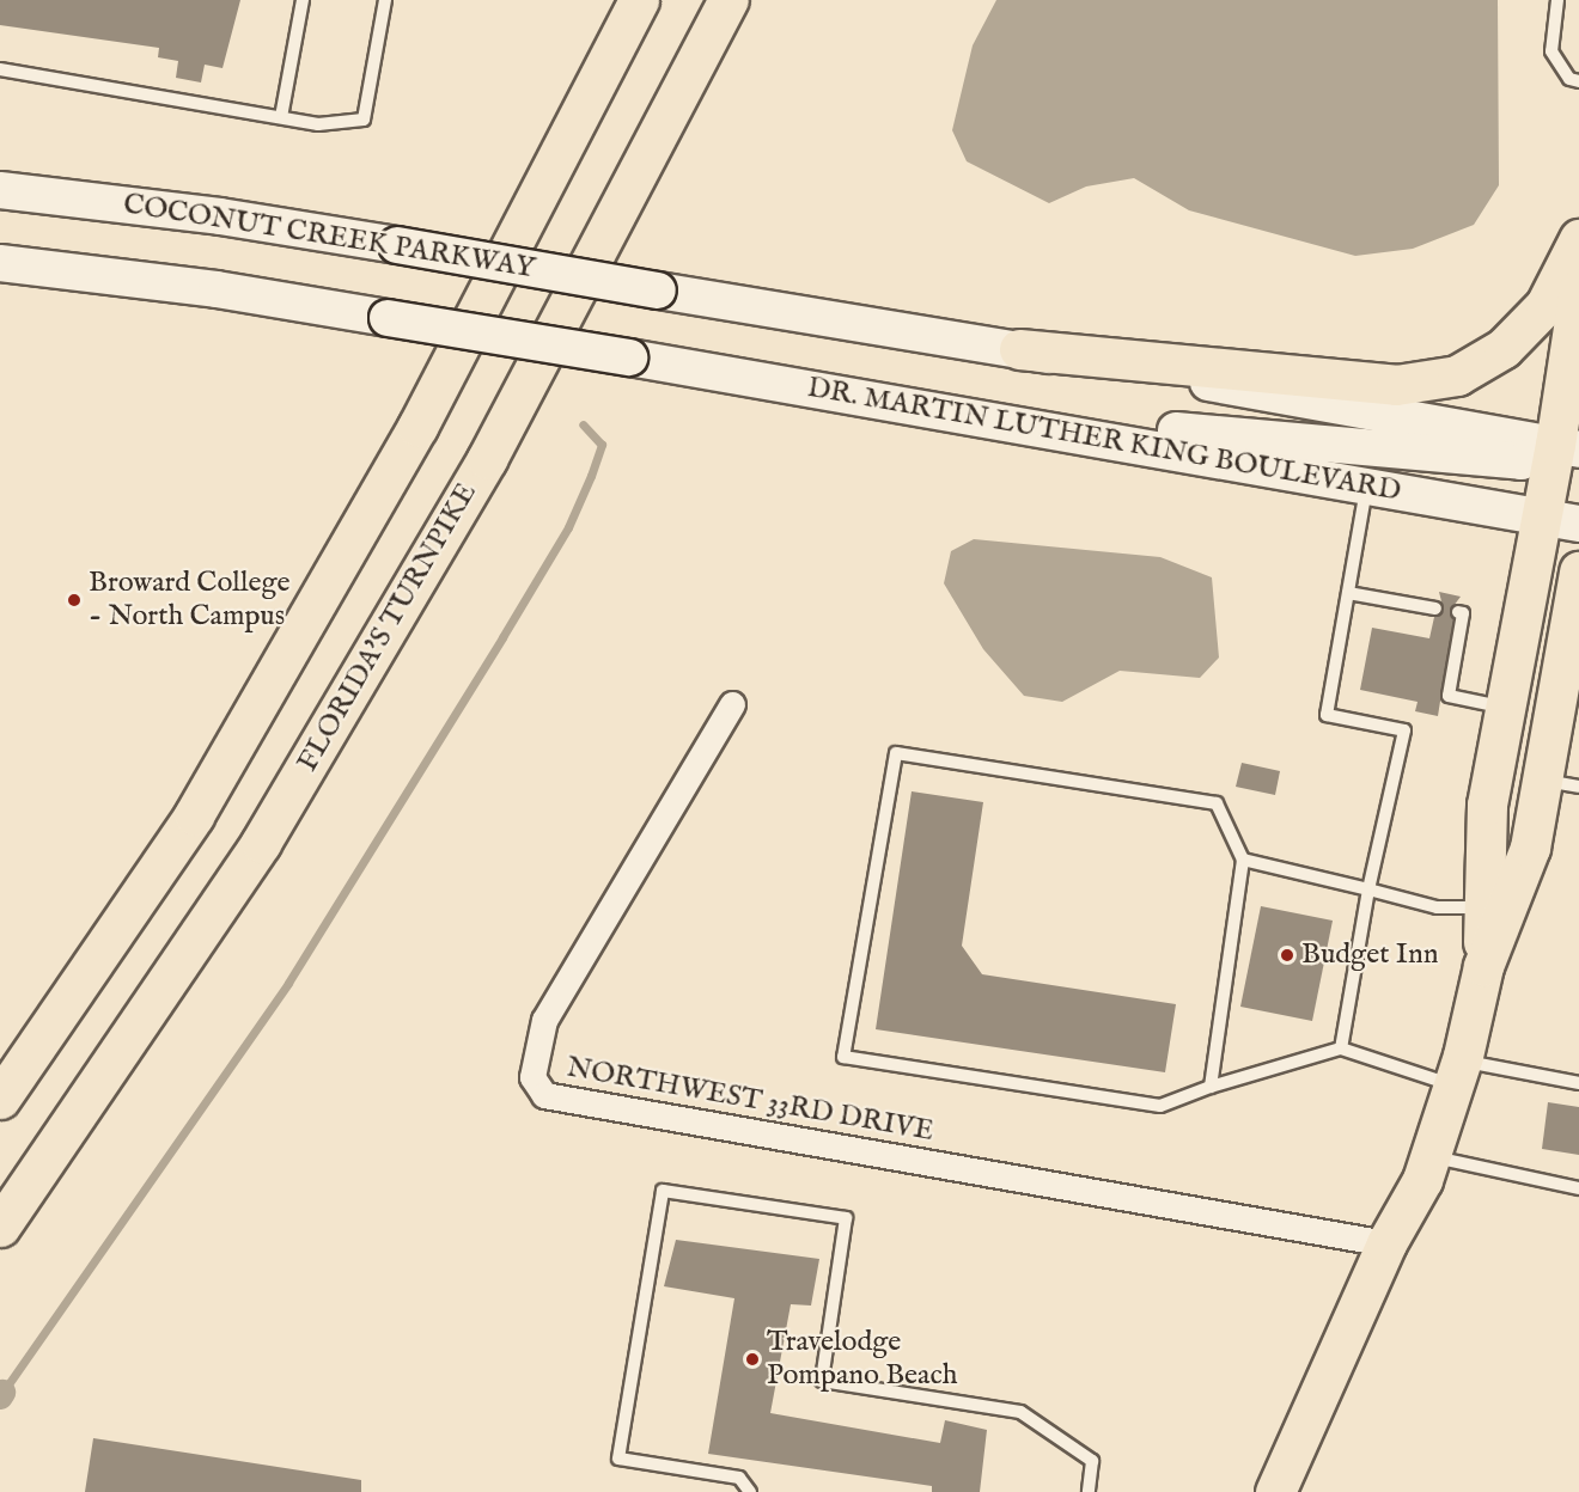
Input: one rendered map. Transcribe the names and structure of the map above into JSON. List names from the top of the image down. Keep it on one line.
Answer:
{"streets":{"main road":["COCONUT CREEK PARKWAY","DR. MARTIN LUTHER KING BOULEVARD","FLORIDA'S TURNPIKE"],"street":["NORTHWEST 33RD DRIVE"]},"places":["Broward College - North Campus","Budget Inn","Travelodge Pompano Beach"]}
